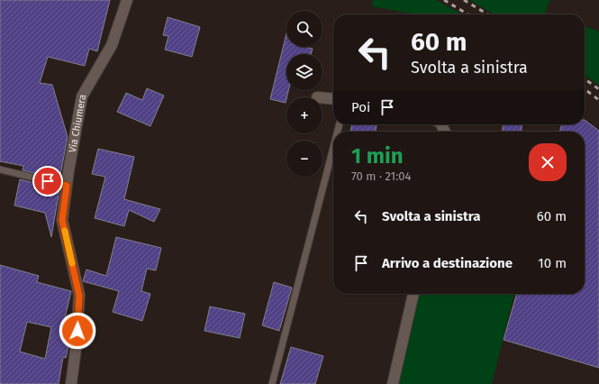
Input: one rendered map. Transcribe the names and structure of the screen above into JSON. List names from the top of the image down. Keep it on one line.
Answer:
{"streets":{"street":["Via Chiumera"]},"page":{"map_buttons":["+","−"],"turn":["60 m","Svolta a sinistra"],"then":"Poi","heading":["1 min","70 m · 21:04"],"list":[{"name":"Svolta a sinistra","value":"60 m"},{"name":"Arrivo a destinazione","value":"10 m"}]}}
